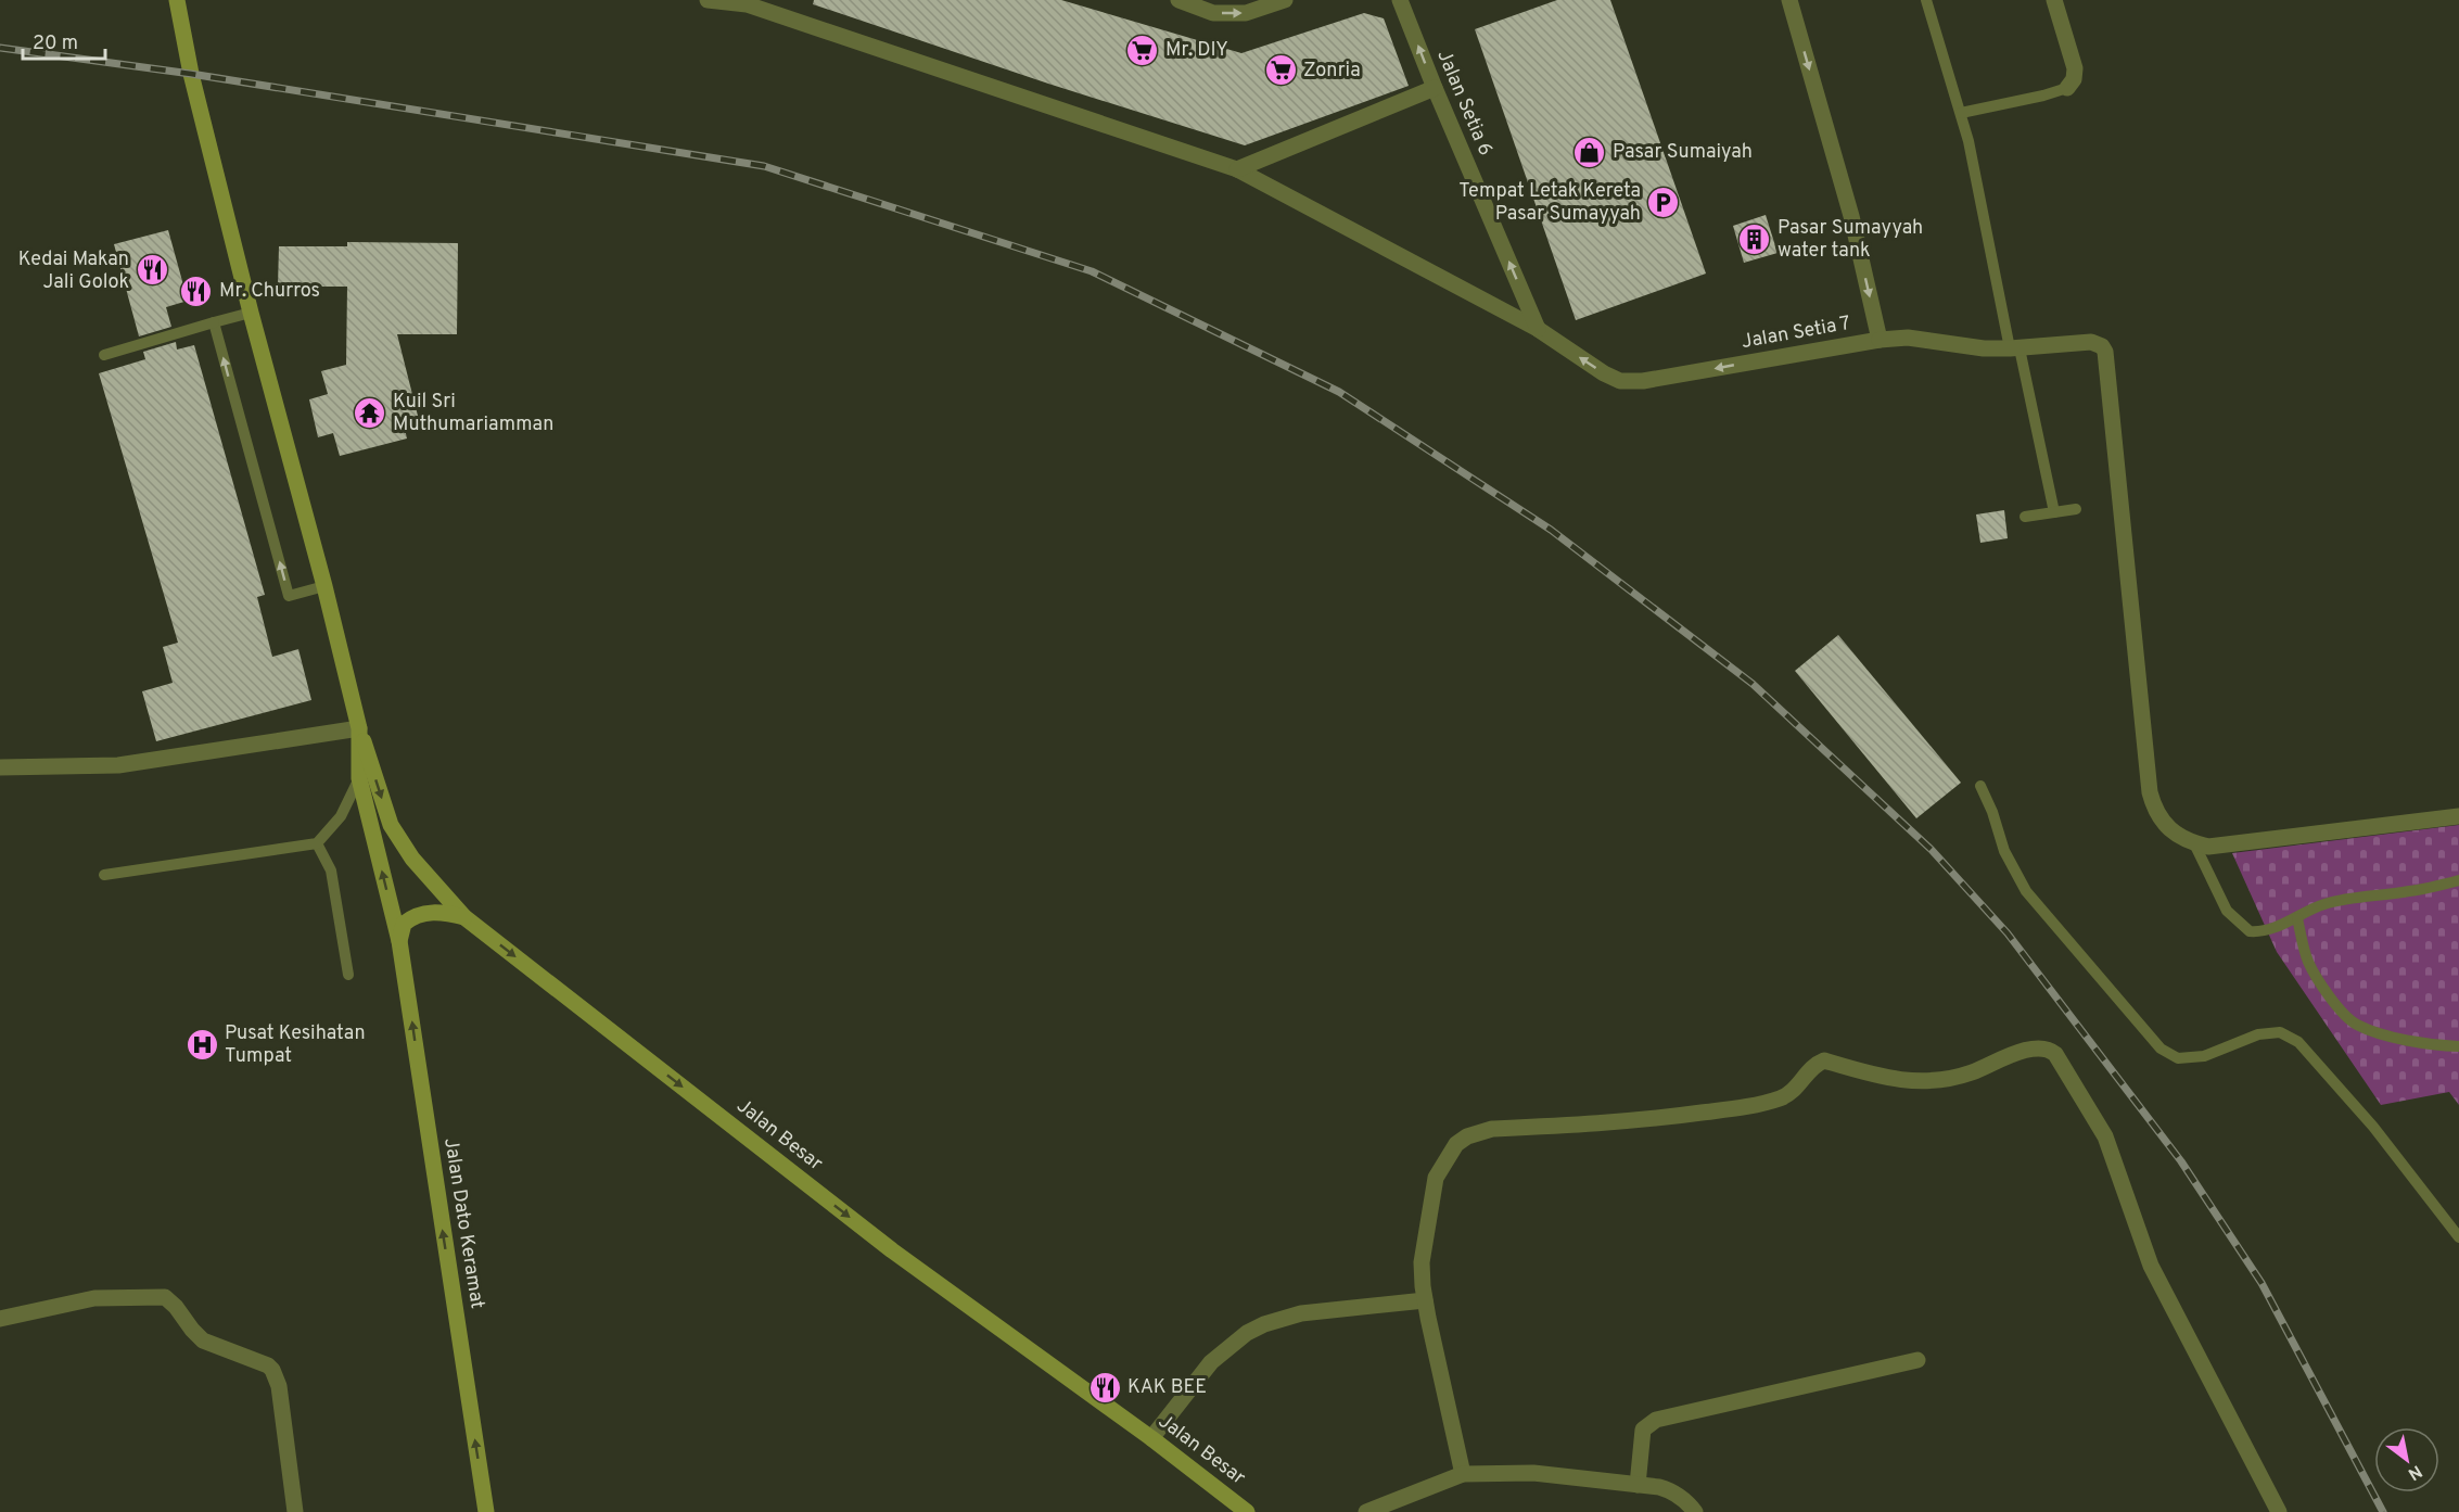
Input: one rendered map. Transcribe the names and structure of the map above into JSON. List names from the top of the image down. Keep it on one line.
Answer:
{"streets":{"street":["Jalan Setia 6","Jalan Setia 7","Jalan Besar","Jalan Dato Keramat"]},"crossings":[["Jalan Setia 6","Jalan Setia 7"],["Jalan Besar","Jalan Dato Keramat"]],"one_way":["Jalan Setia 6","Jalan Besar","Jalan Dato Keramat"],"places":{"supermarket":["Mr. DIY","Zonria"],"shop":["Pasar Sumaiyah"],"parking":["Tempat Letak Kereta Pasar Sumayyah"],"building":["Pasar Sumayyah water tank"],"restaurant":["Kedai Makan Jali Golok","Mr. Churros","KAK BEE"],"temple":["Kuil Sri Muthumariamman"],"hospital":["Pusat Kesihatan Tumpat"]},"scale_bar":"20 m","north":"bottom right"}
